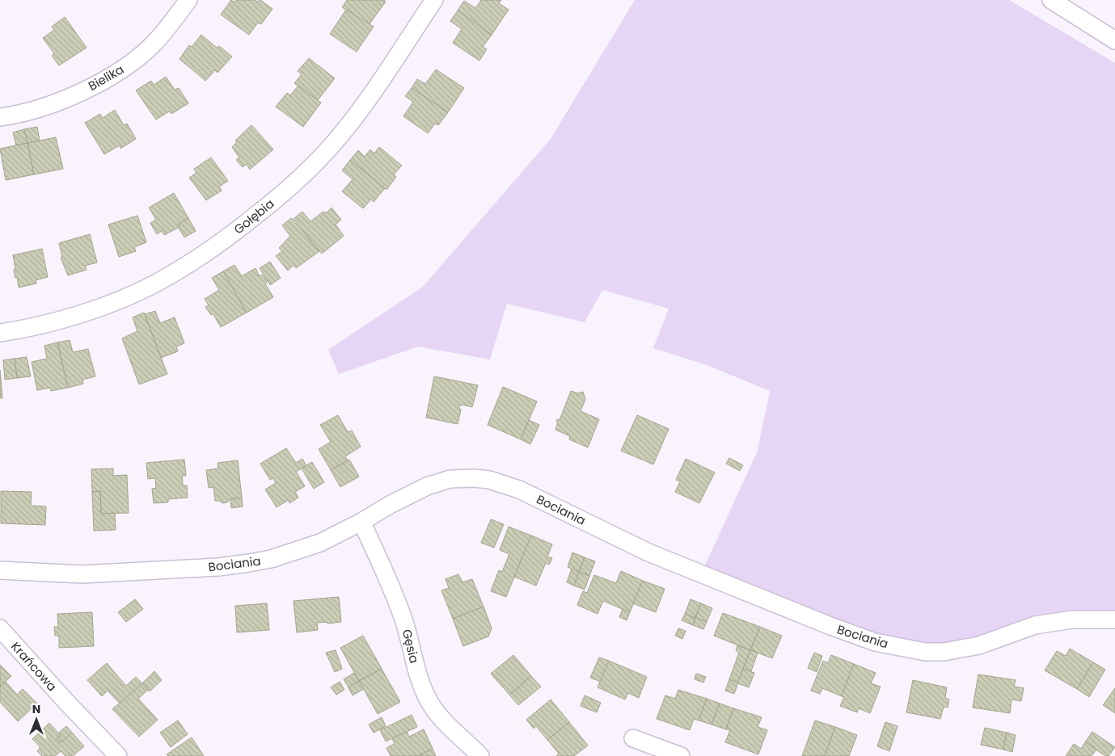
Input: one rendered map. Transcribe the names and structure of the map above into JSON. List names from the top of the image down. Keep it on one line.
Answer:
{"streets":{"street":["Bielika","Gołębia","Bociania","Gęsia","Krańcowa"]},"crossings":[["Bociania","Gęsia"]],"north":"top"}
